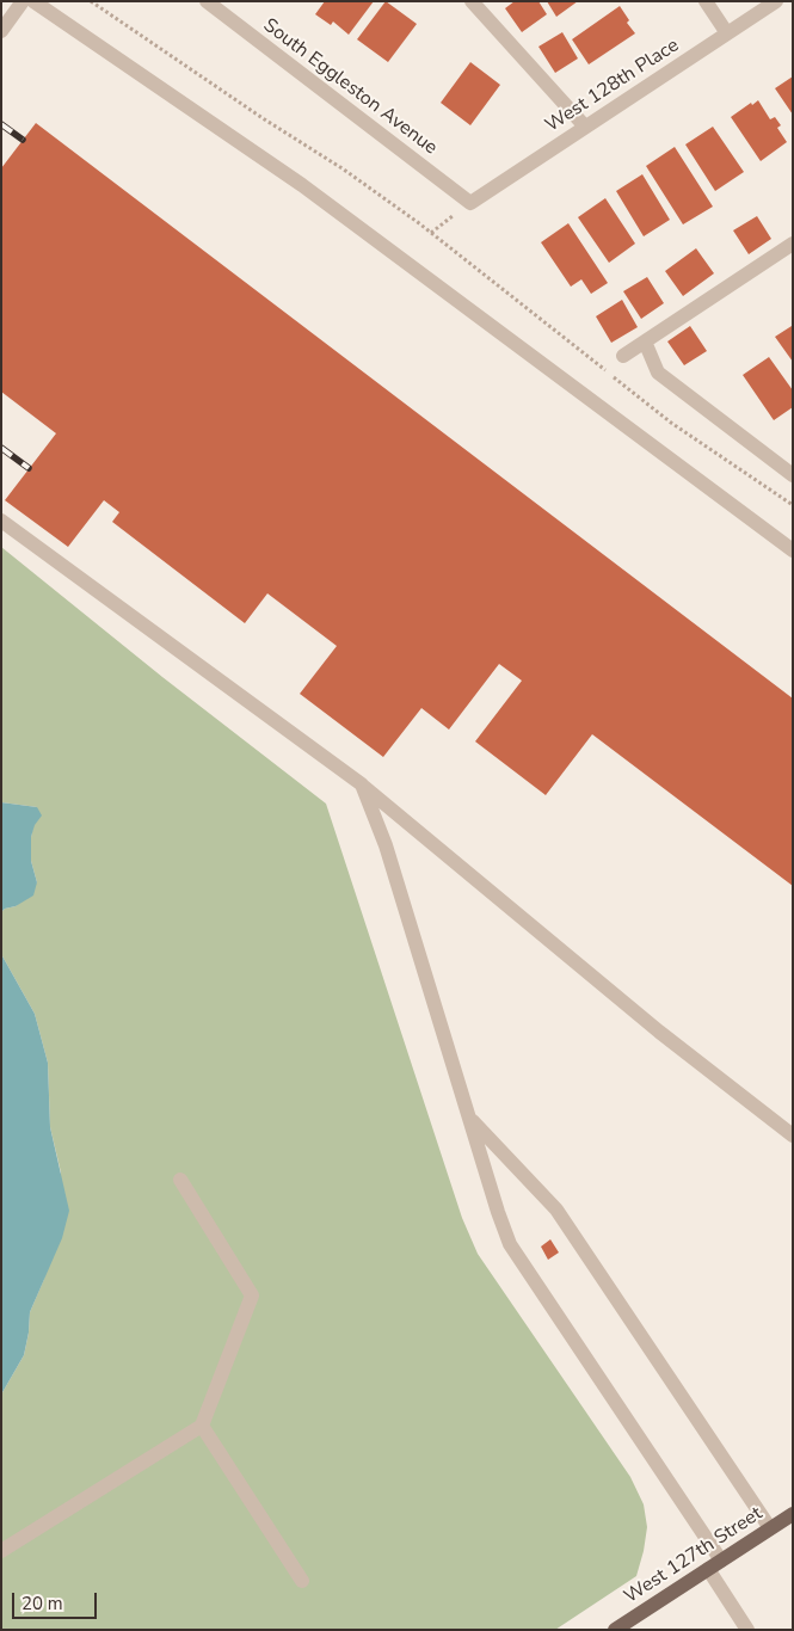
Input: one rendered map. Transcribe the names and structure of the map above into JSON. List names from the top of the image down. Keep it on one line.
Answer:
{"streets":{"main road":["West 127th Street"],"street":["West 128th Place","South Eggleston Avenue"]},"crossings":[["West 128th Place","South Eggleston Avenue"]],"scale_bar":"20 m"}
